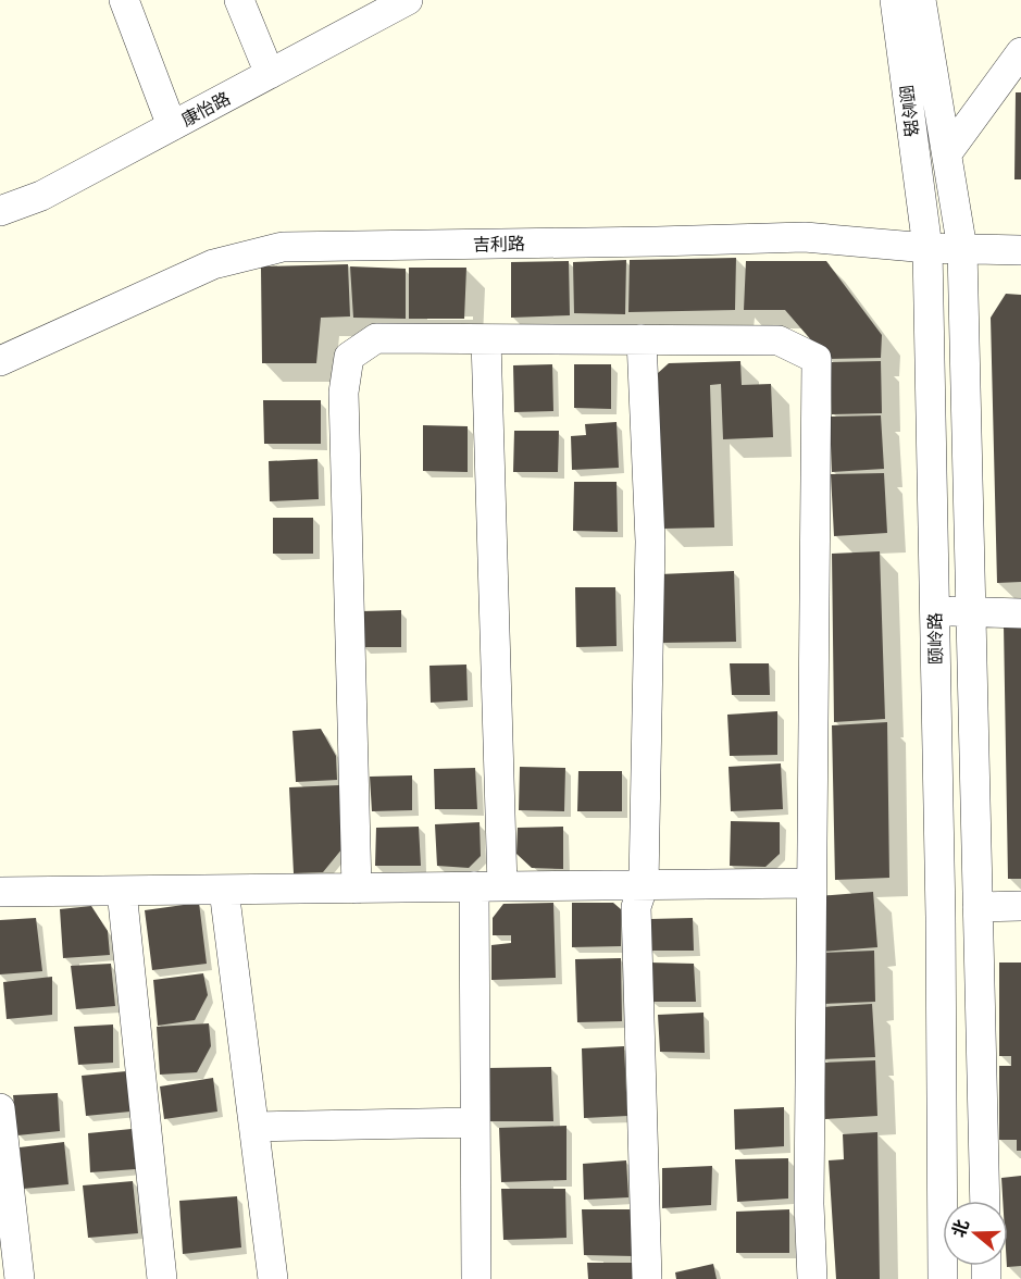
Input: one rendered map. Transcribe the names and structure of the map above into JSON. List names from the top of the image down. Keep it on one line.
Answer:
{"streets":{"street":["康怡路","颐岭路","吉利路"]},"crossings":[["颐岭路","吉利路"]],"north":"left"}
